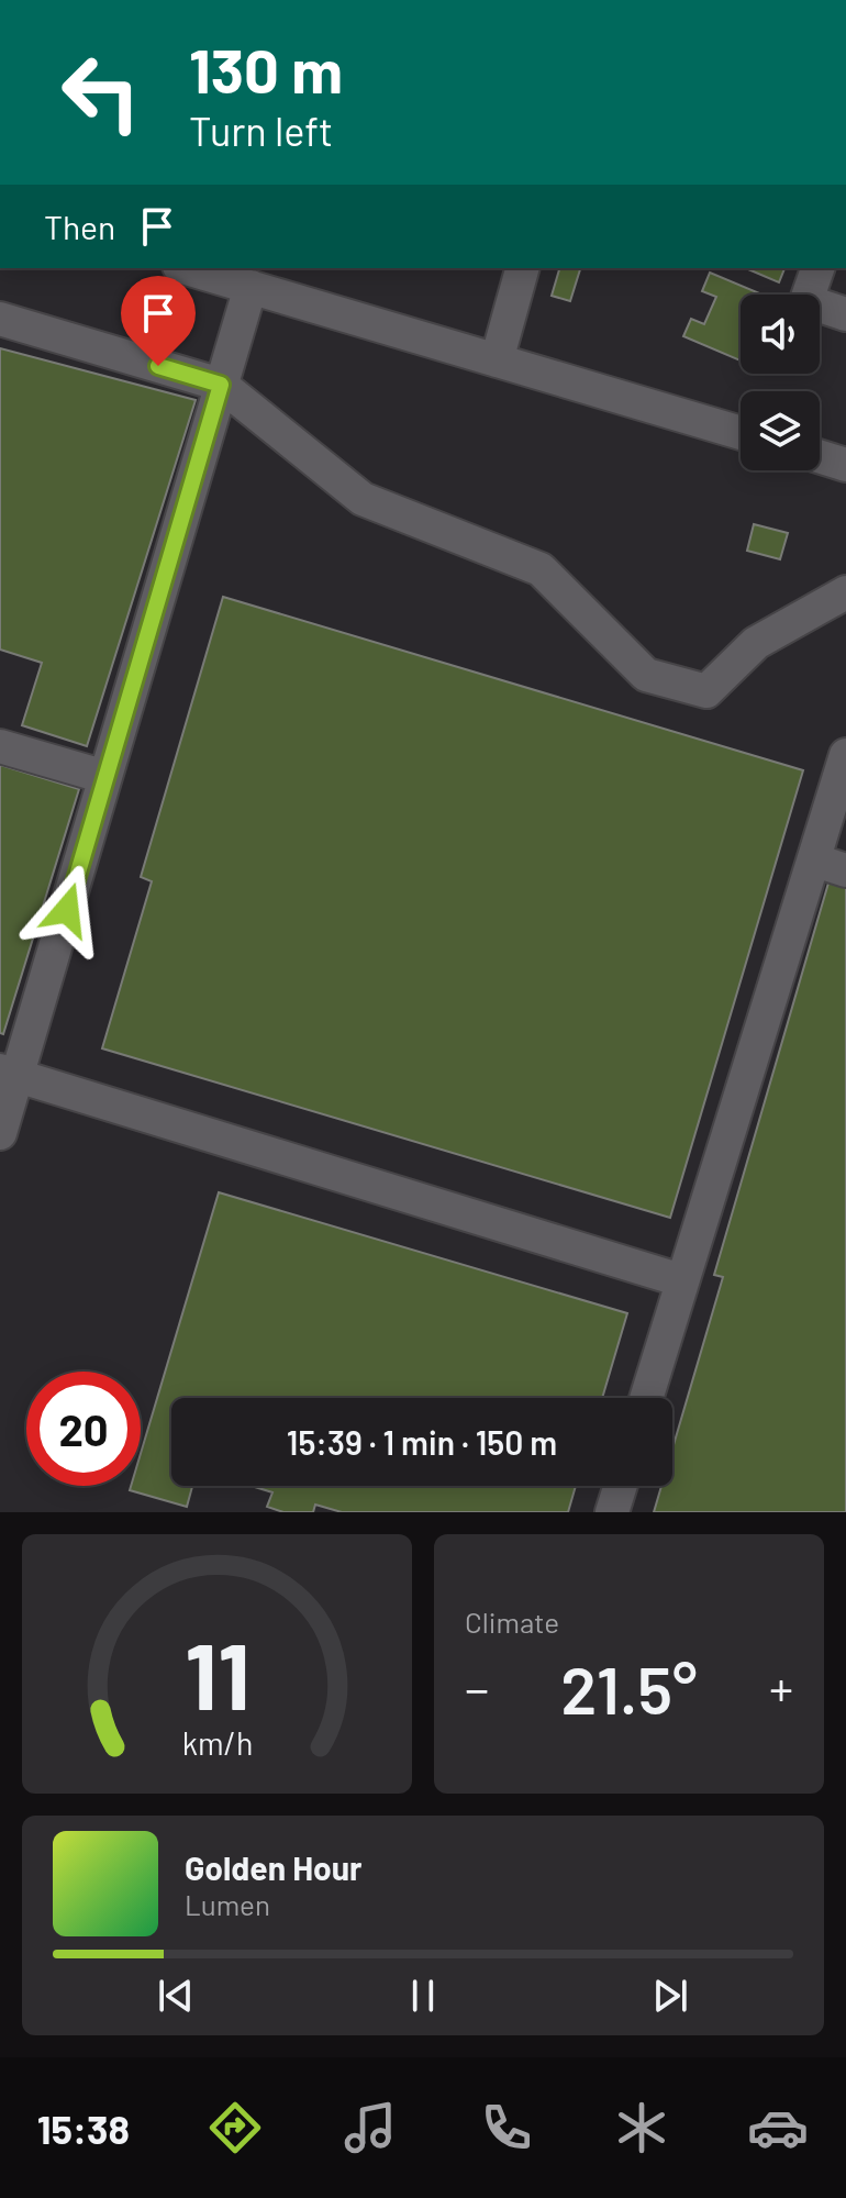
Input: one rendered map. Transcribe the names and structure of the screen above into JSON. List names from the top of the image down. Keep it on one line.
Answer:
{"page":{"turn":["130 m","Turn left"],"then":"Then","limit":"20","trip":"15:39 · 1 min · 150 m","tile":"Climate","heat":["−","21.5°","+"],"song":["Golden Hour","Lumen"],"tabs":"15:38","gauge":["11","km/h"]}}
